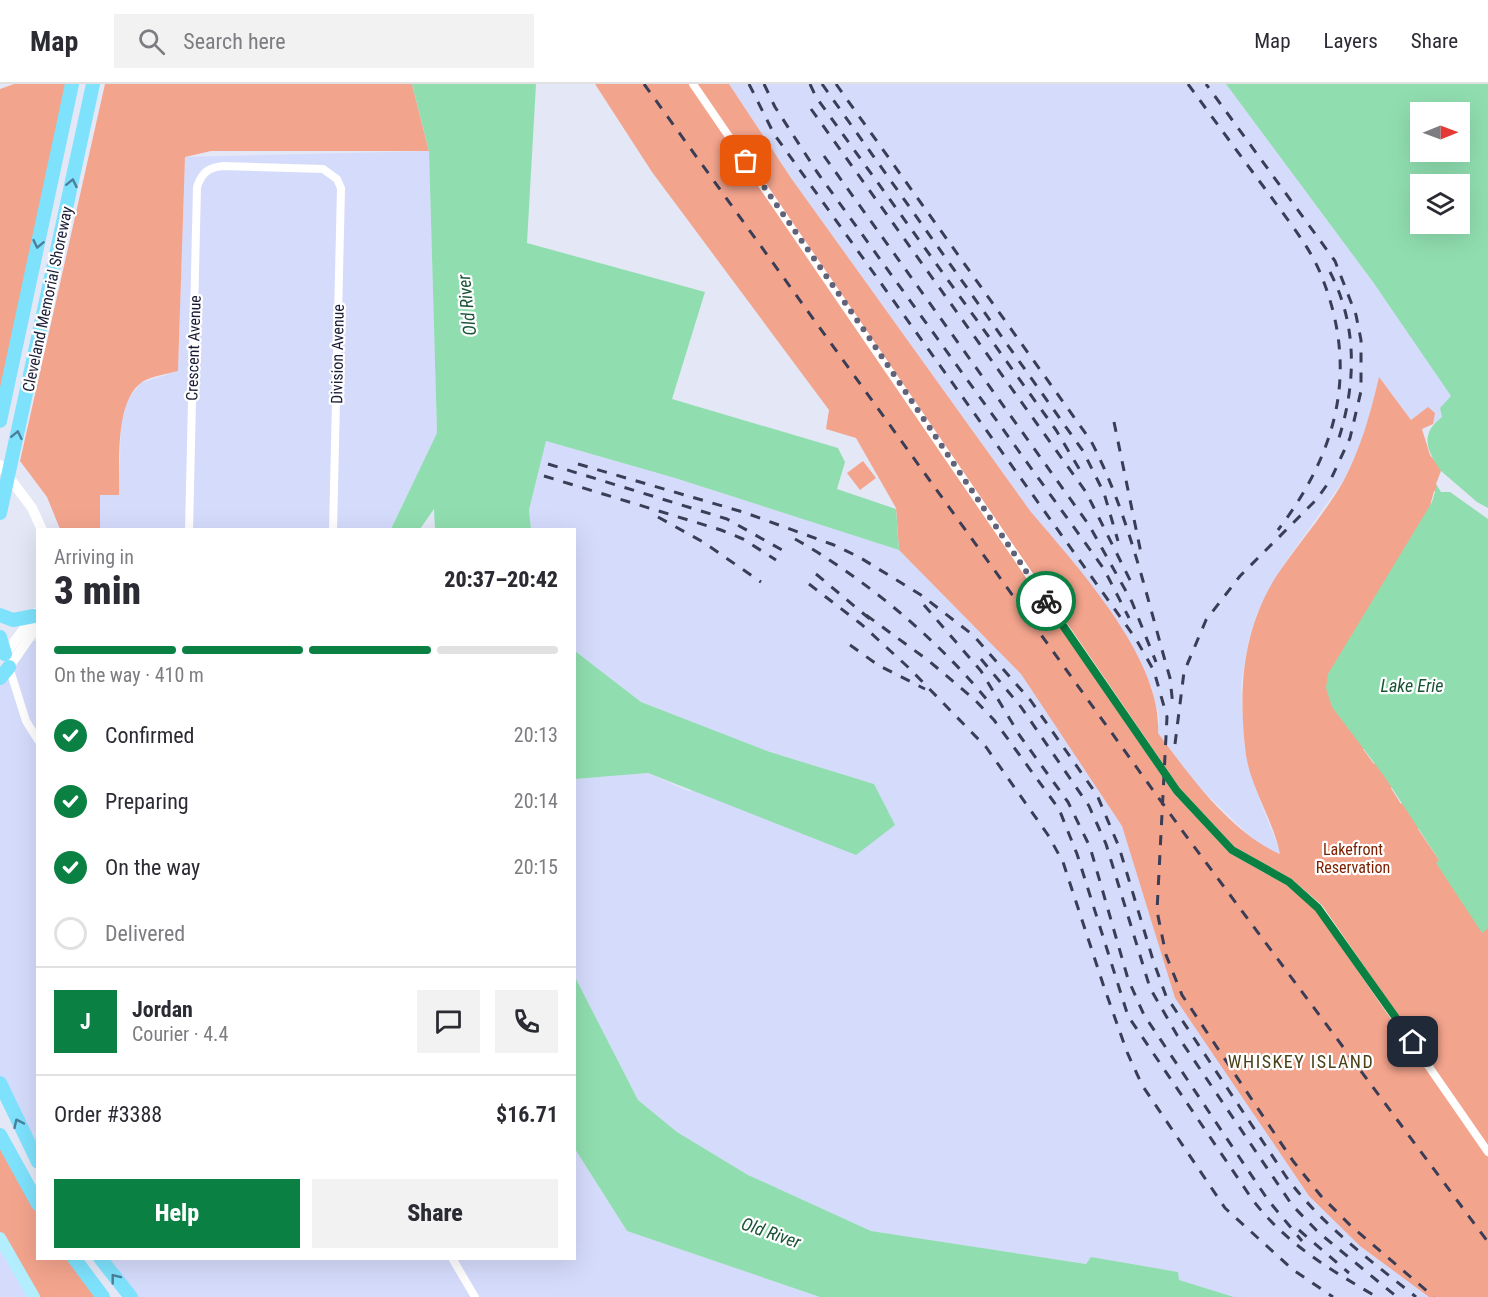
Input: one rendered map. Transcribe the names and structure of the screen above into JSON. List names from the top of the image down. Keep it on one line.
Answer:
{"streets":{"highway":["Cleveland Memorial Shoreway"],"street":["Crescent Avenue","Division Avenue"]},"crossings":[["Crescent Avenue","Division Avenue"]],"districts":["WHISKEY ISLAND"],"water":["Old River","Lake Erie"],"parks":["Lakefront Reservation"],"north":"right","page":{"header":"Map","search":"Search here","nav":["Map","Layers","Share"],"heading":["3 min","Arriving in","20:37–20:42"],"panel":["Jordan","Courier · 4.4","Order #3388","$16.71"],"bar":"On the way · 410 m","list":[["Confirmed","20:13"],["Preparing","20:14"],["On the way","20:15"],"Delivered"],"round":"J","buttons":["Help","Share"]}}
